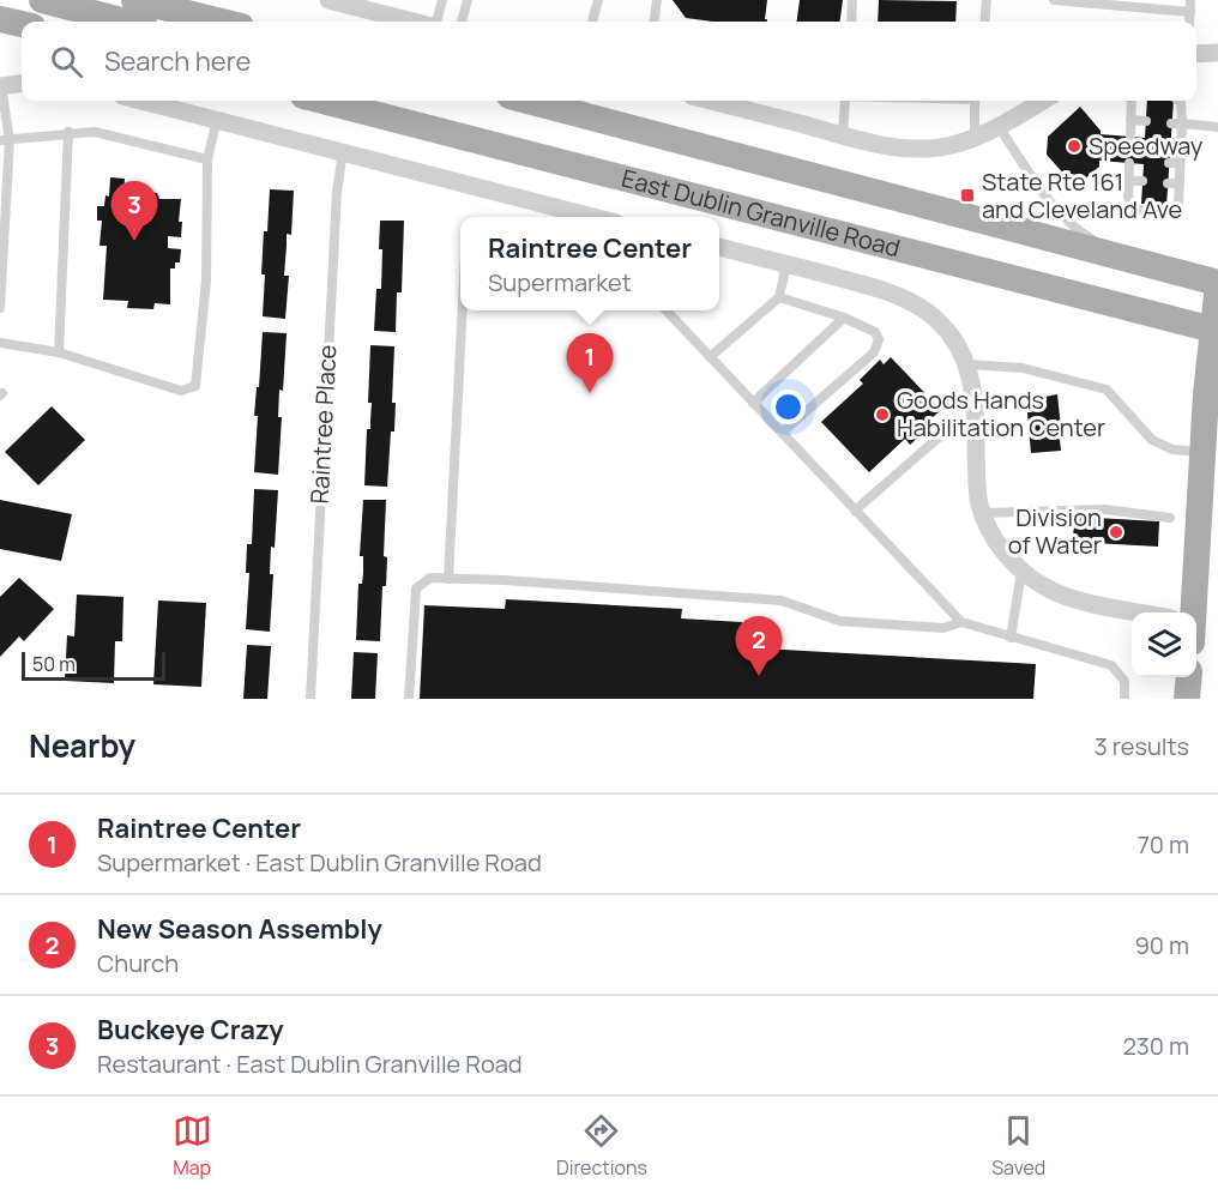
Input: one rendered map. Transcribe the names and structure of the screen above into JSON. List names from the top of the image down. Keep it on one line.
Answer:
{"streets":{"main road":["East Dublin Granville Road"],"lane":["Raintree Place"]},"crossings":[["East Dublin Granville Road","Raintree Place"]],"places":{"other":["Speedway","Goods Hands Habilitation Center","Division of Water"],"transit":["State Rte 161 and Cleveland Ave"]},"scale_bar":"50 m","page":{"search":"Search here","pins":["3","1","2"],"popup":["Raintree Center","Supermarket"],"scale":"50 m","heading":["Nearby","3 results"],"list":[{"mark":"1","name":"Raintree Center","note":"Supermarket · East Dublin Granville Road","value":"70 m"},{"mark":"2","name":"New Season Assembly","note":"Church","value":"90 m"},{"mark":"3","name":"Buckeye Crazy","note":"Restaurant · East Dublin Granville Road","value":"230 m"}],"nav":["Map","Directions","Saved"]}}
